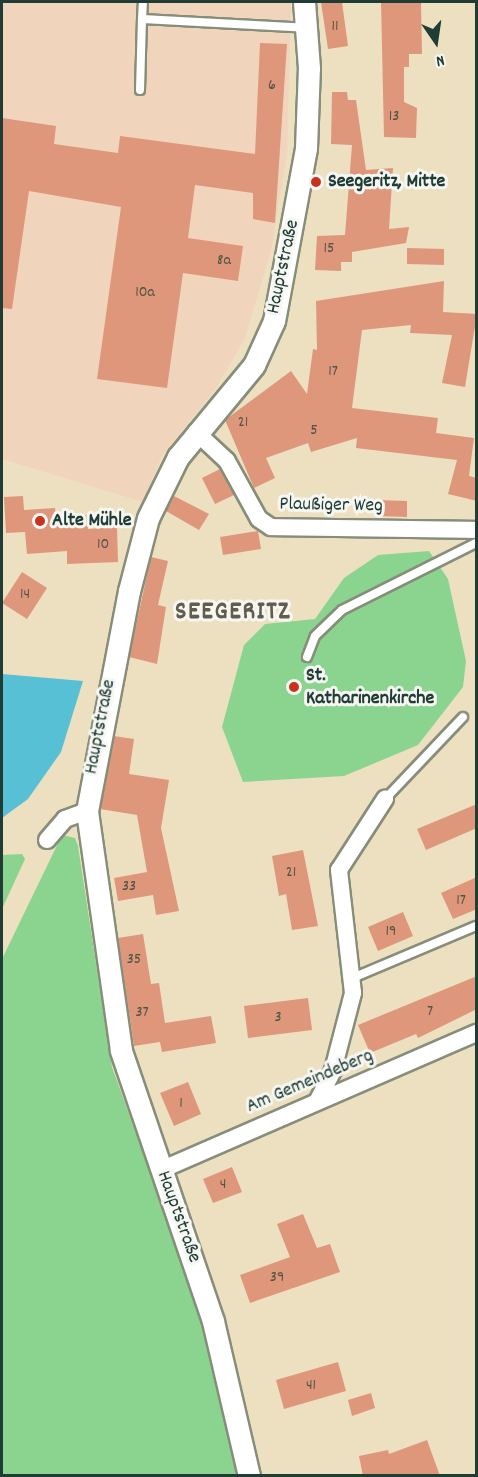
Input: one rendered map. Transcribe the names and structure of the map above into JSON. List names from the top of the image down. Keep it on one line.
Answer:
{"streets":{"street":["Hauptstraße","Plaußiger Weg","Am Gemeindeberg"]},"crossings":[["Hauptstraße","Plaußiger Weg"],["Hauptstraße","Am Gemeindeberg"]],"districts":["SEEGERITZ"],"places":["Seegeritz, Mitte","Alte Mühle","St. Katharinenkirche"],"house_numbers":["11","6","13","15","8a","10a","17","21","5","10","14","21","33","17","19","35","7","37","3","1","4","39","41"],"north":"bottom"}
